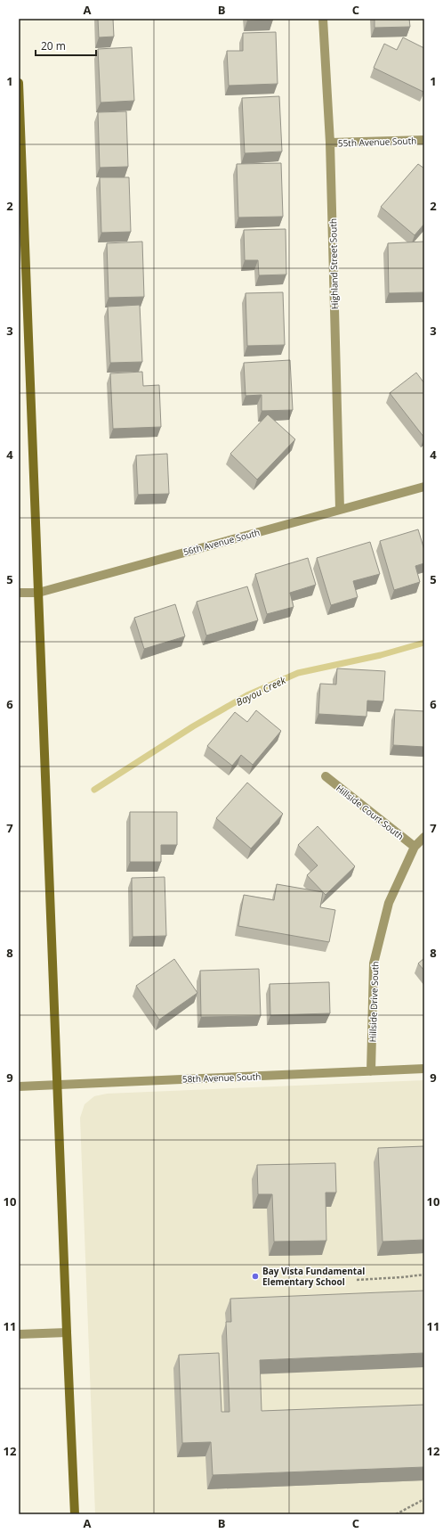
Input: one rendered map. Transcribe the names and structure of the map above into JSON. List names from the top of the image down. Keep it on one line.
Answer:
{"streets":{"street":["55th Avenue South","Highland Street South","56th Avenue South","Hillside Court South","Hillside Drive South","58th Avenue South"]},"crossings":[["55th Avenue South","Highland Street South"],["Highland Street South","56th Avenue South"],["Hillside Court South","Hillside Drive South"],["Hillside Drive South","58th Avenue South"]],"water":["Bayou Creek"],"places":["Bay Vista Fundamental Elementary School"],"scale_bar":"20 m","grid":{"columns":["A","B","C"],"rows":["1","2","3","4","5","6","7","8","9","10","11","12"]}}
